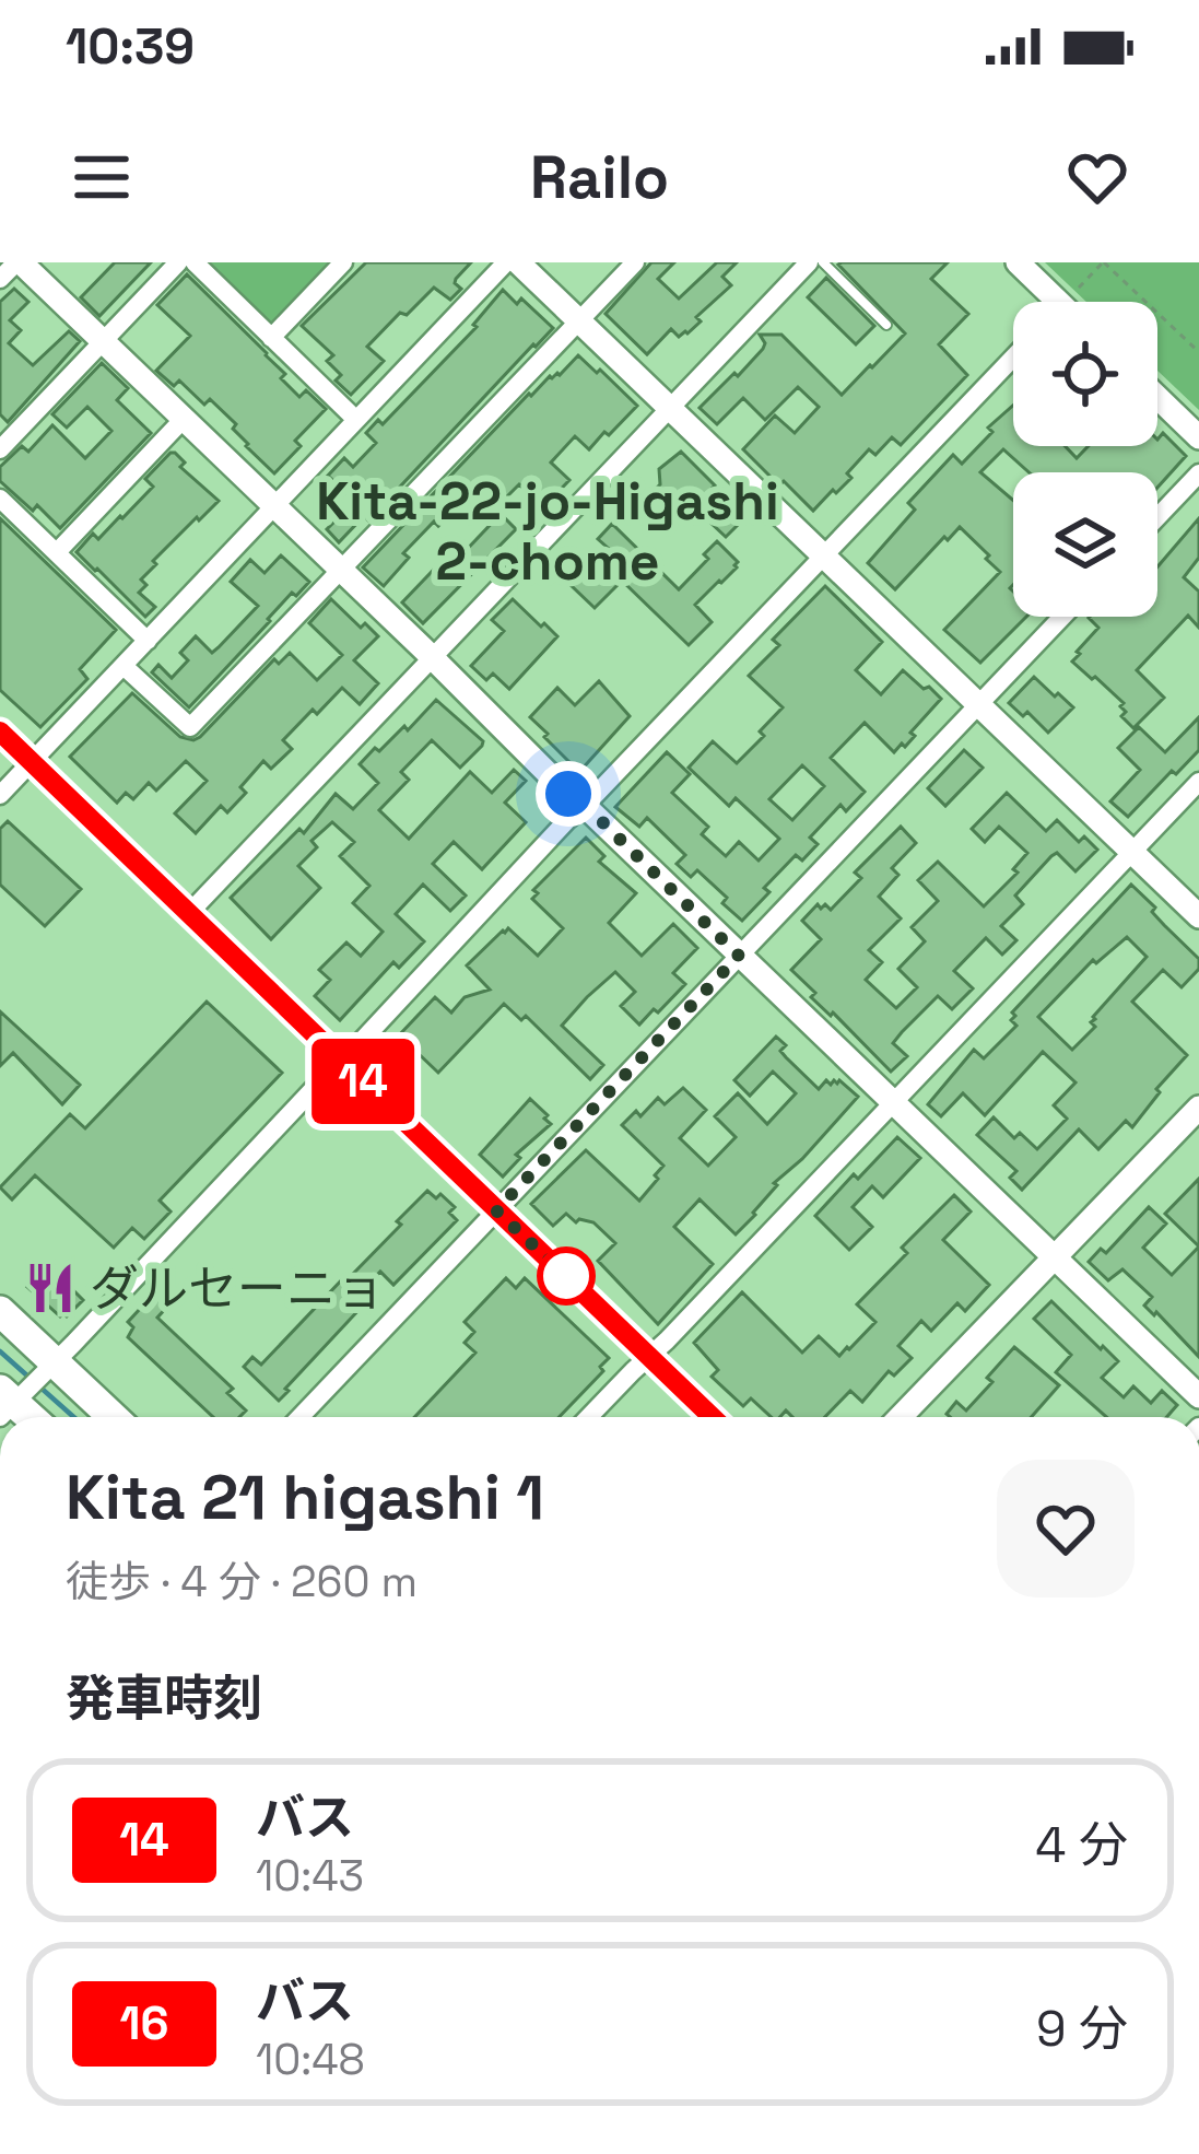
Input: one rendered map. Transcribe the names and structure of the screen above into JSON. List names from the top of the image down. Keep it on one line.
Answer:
{"districts":["Kita-22-jo-Higashi 2-chome"],"places":{"restaurant":["ダルセーニョ"]},"lines":["bus line 14"],"page":{"status":"10:39","header":"Railo","on_map":"14","heading":[["Kita 21 higashi 1","徒歩 · 4 分 · 260 m"],"発車時刻"],"list":[{"mark":"14","name":"バス","note":"10:43","value":"4 分"},{"mark":"16","name":"バス","note":"10:48","value":"9 分"}]}}
